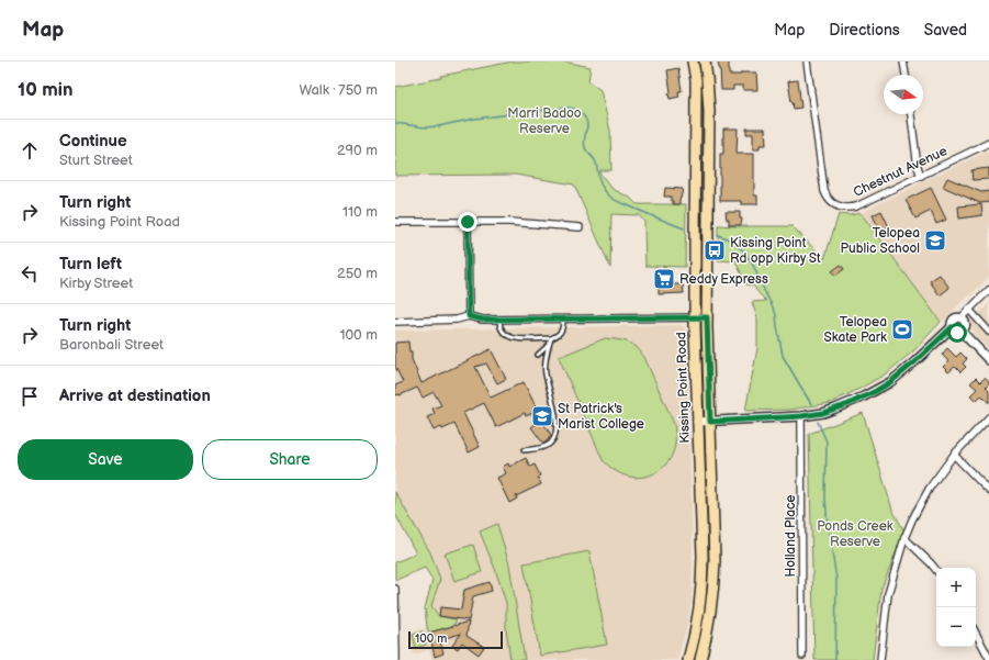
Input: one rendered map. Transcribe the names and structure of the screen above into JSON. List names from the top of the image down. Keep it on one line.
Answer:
{"streets":{"main road":["Kissing Point Road"],"street":["Chestnut Avenue","Holland Place"]},"parks":["Marri Badoo Reserve","Ponds Creek Reserve"],"places":{"school or university":["Telopea Public School","St Patrick's Marist College"],"bus stop":["Kissing Point Rd opp Kirby St"],"supermarket":["Reddy Express"],"sports":["Telopea Skate Park"]},"scale_bar":"100 m","north":"right","page":{"header":"Map","nav":["Map","Directions","Saved"],"heading":["10 min","Walk · 750 m"],"list":[["Continue","Sturt Street","290 m"],["Turn right","Kissing Point Road","110 m"],["Turn left","Kirby Street","250 m"],["Turn right","Baronbali Street","100 m"],"Arrive at destination"],"buttons":["Save","Share"],"map_buttons":["+","−"],"scale":"100 m"}}
